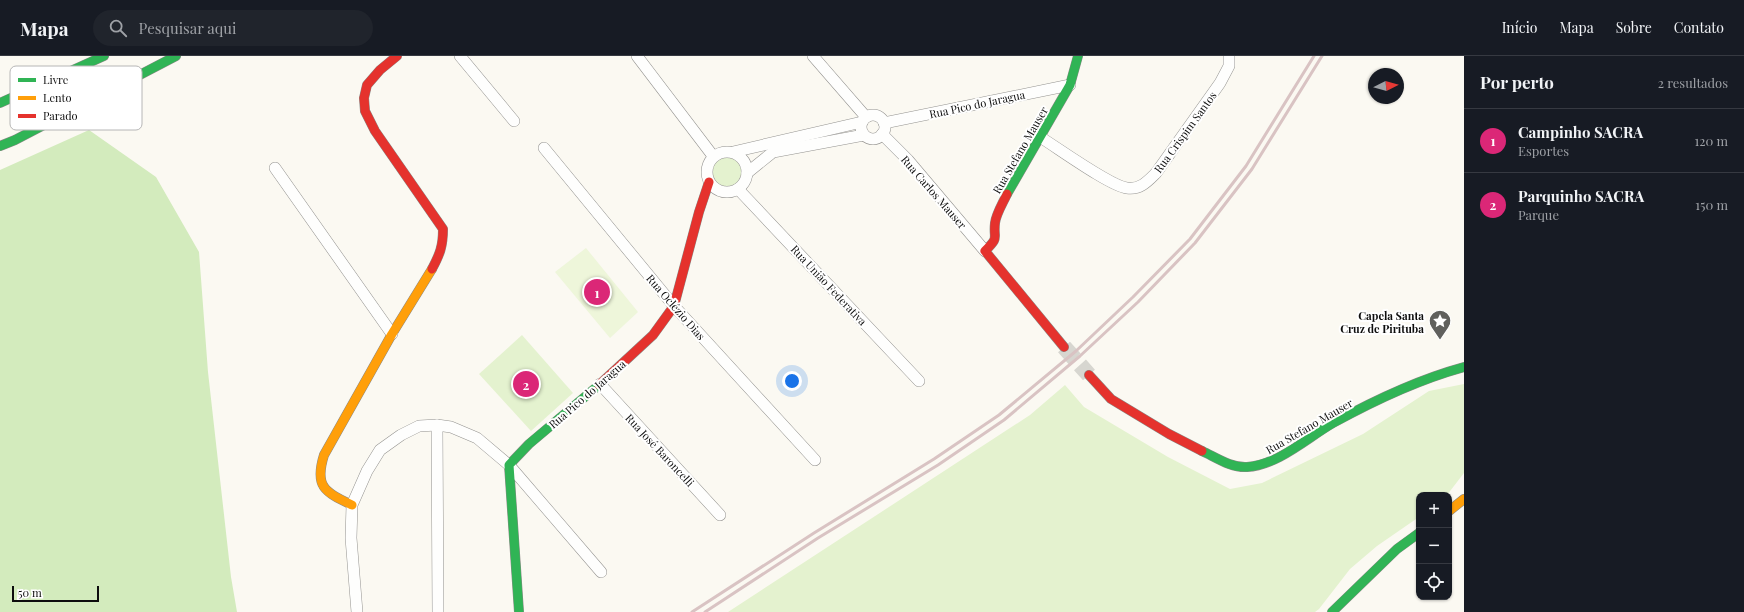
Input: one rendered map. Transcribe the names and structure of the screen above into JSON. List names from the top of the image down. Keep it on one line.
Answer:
{"streets":{"main road":["Rua Pico do Jaragua","Rua Stefano Mauser"],"street":["Rua Crispim Santos","Rua Carlos Mauser","Rua União Federativa","Rua Oclézio Dias","Rua José Baroncelli"]},"crossings":[["Rua Pico do Jaragua","Rua Stefano Mauser"],["Rua Pico do Jaragua","Rua Carlos Mauser"],["Rua Pico do Jaragua","Rua União Federativa"],["Rua Pico do Jaragua","Rua Oclézio Dias"],["Rua Pico do Jaragua","Rua José Baroncelli"],["Rua Crispim Santos","Rua Stefano Mauser"],["Rua Stefano Mauser","Rua Carlos Mauser"]],"places":{"place":["Capela Santa Cruz de Pirituba"]},"legend":["Livre","Lento","Parado"],"scale_bar":"50 m","north":"right","page":{"header":"Mapa","search":"Pesquisar aqui","nav":["Início","Mapa","Sobre","Contato"],"heading":["Por perto","2 resultados"],"list":[{"mark":"1","name":"Campinho SACRA","note":"Esportes","value":"120 m"},{"mark":"2","name":"Parquinho SACRA","note":"Parque","value":"150 m"}],"pins":["1","2"],"map_buttons":["+","−"],"scale":"50 m"}}
